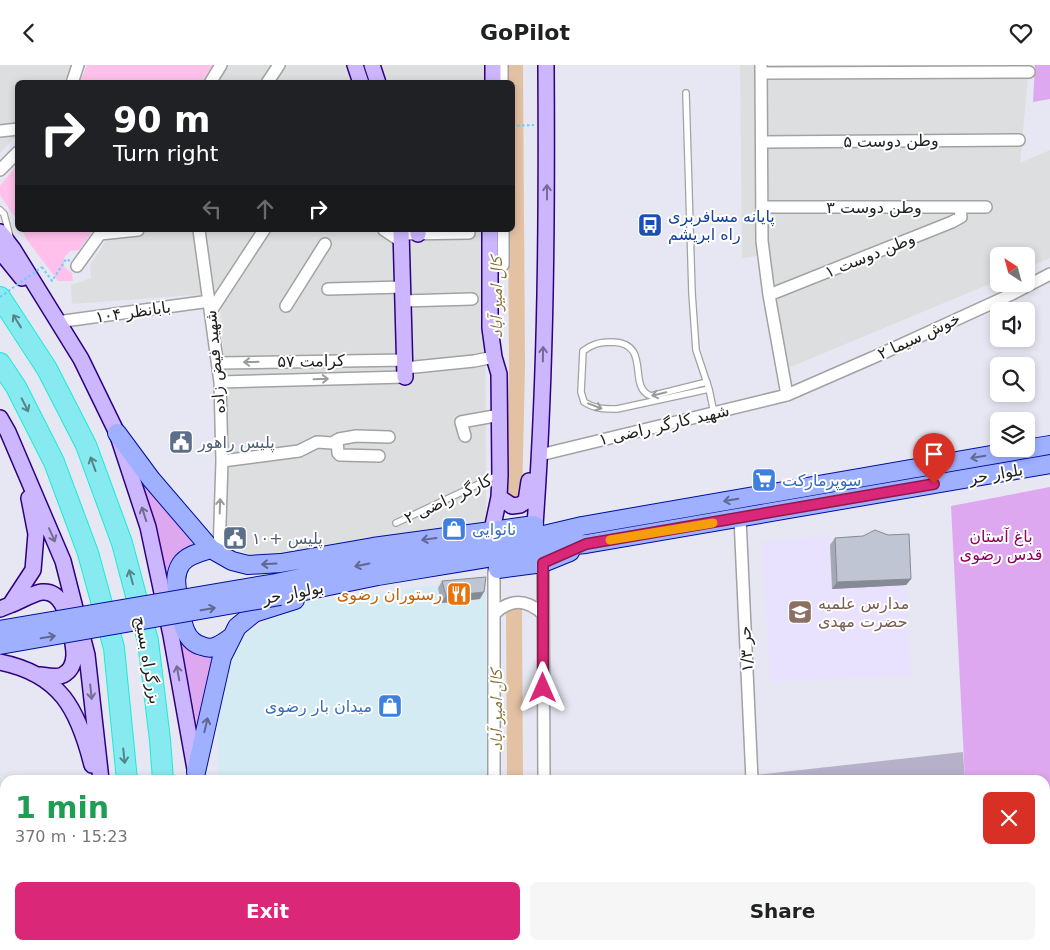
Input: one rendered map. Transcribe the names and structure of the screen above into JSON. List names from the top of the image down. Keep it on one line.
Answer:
{"streets":{"highway":["بزرگراه بسیج"],"main road":["بلوار حر","بولوار حر"],"street":["وطن دوست ۵","وطن دوست ۳","وطن دوست ۱","بابانظر ۱۰۴","خوش سیما ۲","کرامت ۵۷","شهید فیض زاده","شهید کارگر راضی ۱","حر ۱/۳"],"lane":["کارگر راضی ۲"]},"crossings":[["وطن دوست ۳","وطن دوست ۱"],["بابانظر ۱۰۴","شهید فیض زاده"],["خوش سیما ۲","شهید کارگر راضی ۱"],["کرامت ۵۷","شهید فیض زاده"],["بلوار حر","بولوار حر"],["بلوار حر","حر ۱/۳"]],"water":["کال امیر آباد"],"parks":["باغ آستان قدس رضوی"],"places":{"bus stop":["پایانه مسافربری راه ابریشم"],"public building":["پلیس راهور","پلیس +۱۰"],"supermarket":["سوپرمارکت"],"shop":["نانوایی","میدان بار رضوی"],"restaurant":["رستوران رضوی"],"school or university":["مدارس علمیه حضرت مهدی"]},"north":"top left","page":{"header":"GoPilot","turn":["90 m","Turn right"],"heading":["1 min","370 m · 15:23"],"buttons":["Exit","Share"]}}
